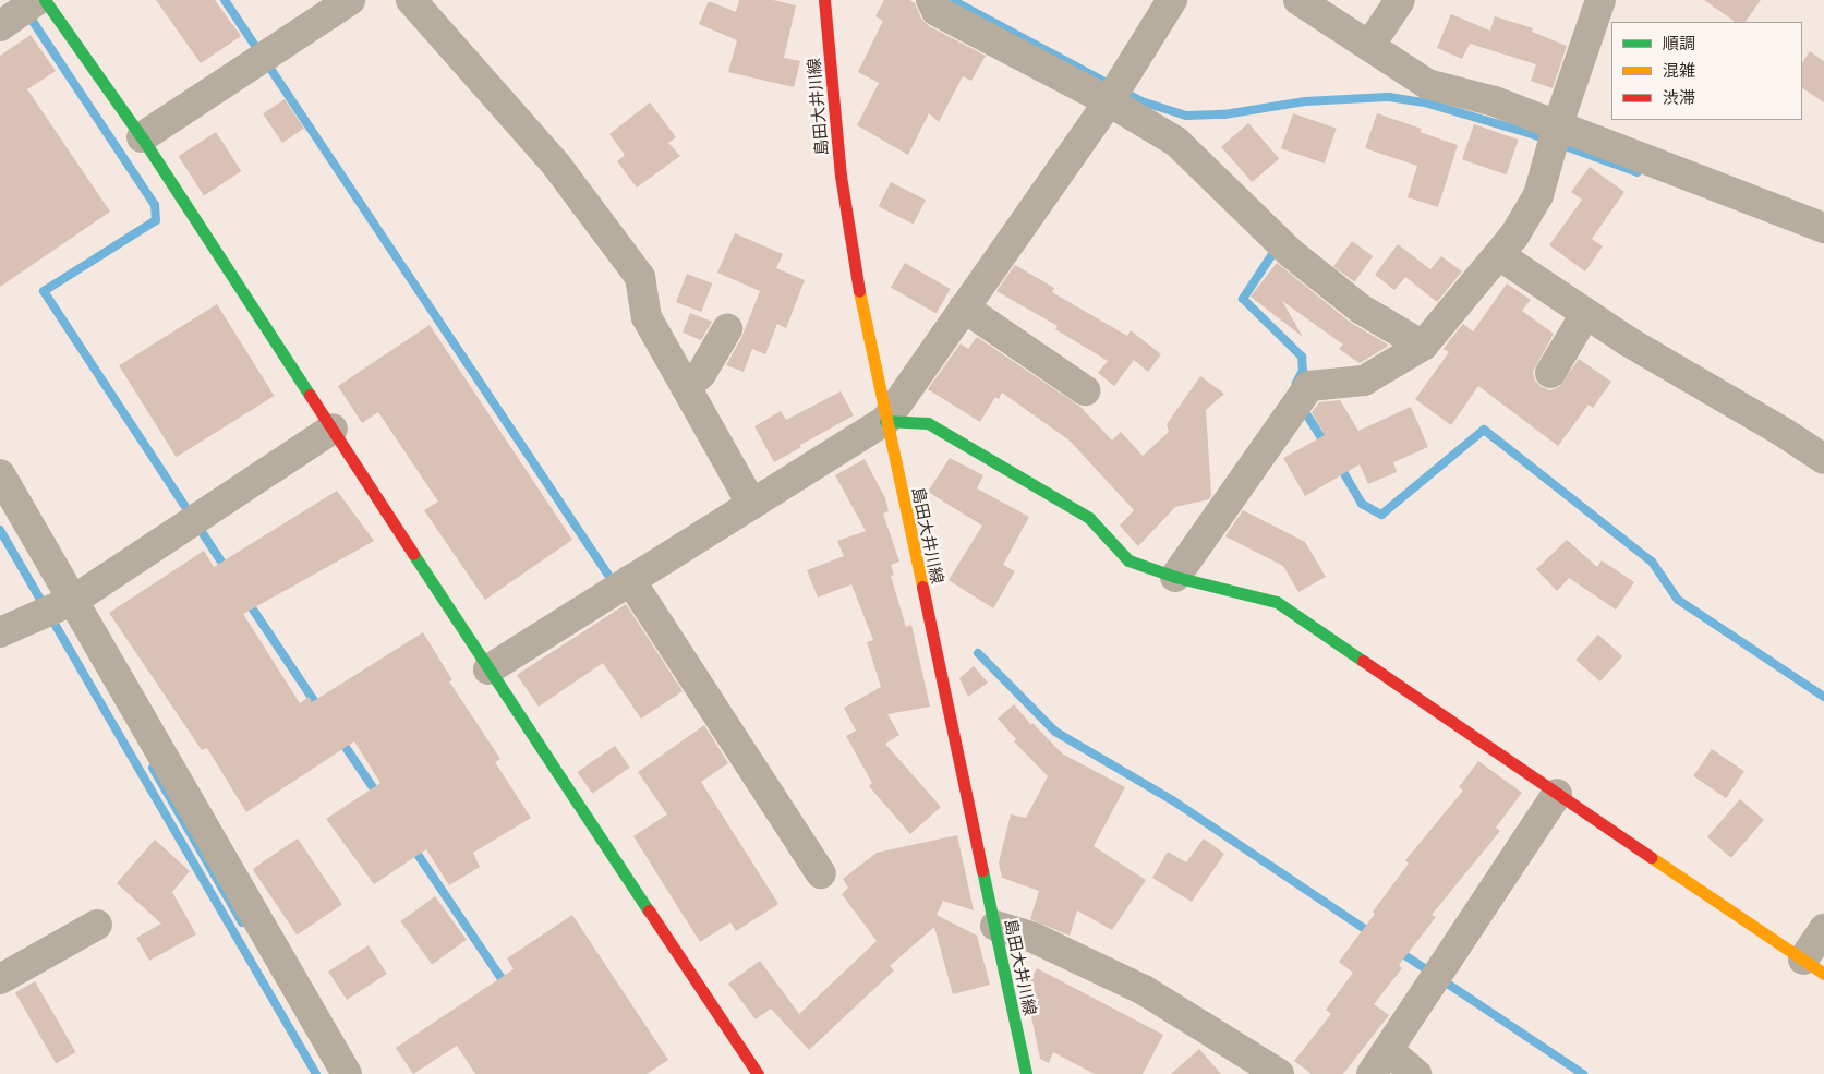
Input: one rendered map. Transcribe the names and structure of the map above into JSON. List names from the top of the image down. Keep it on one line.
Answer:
{"streets":{"street":["島田大井川線"]},"legend":["順調","混雑","渋滞"]}
